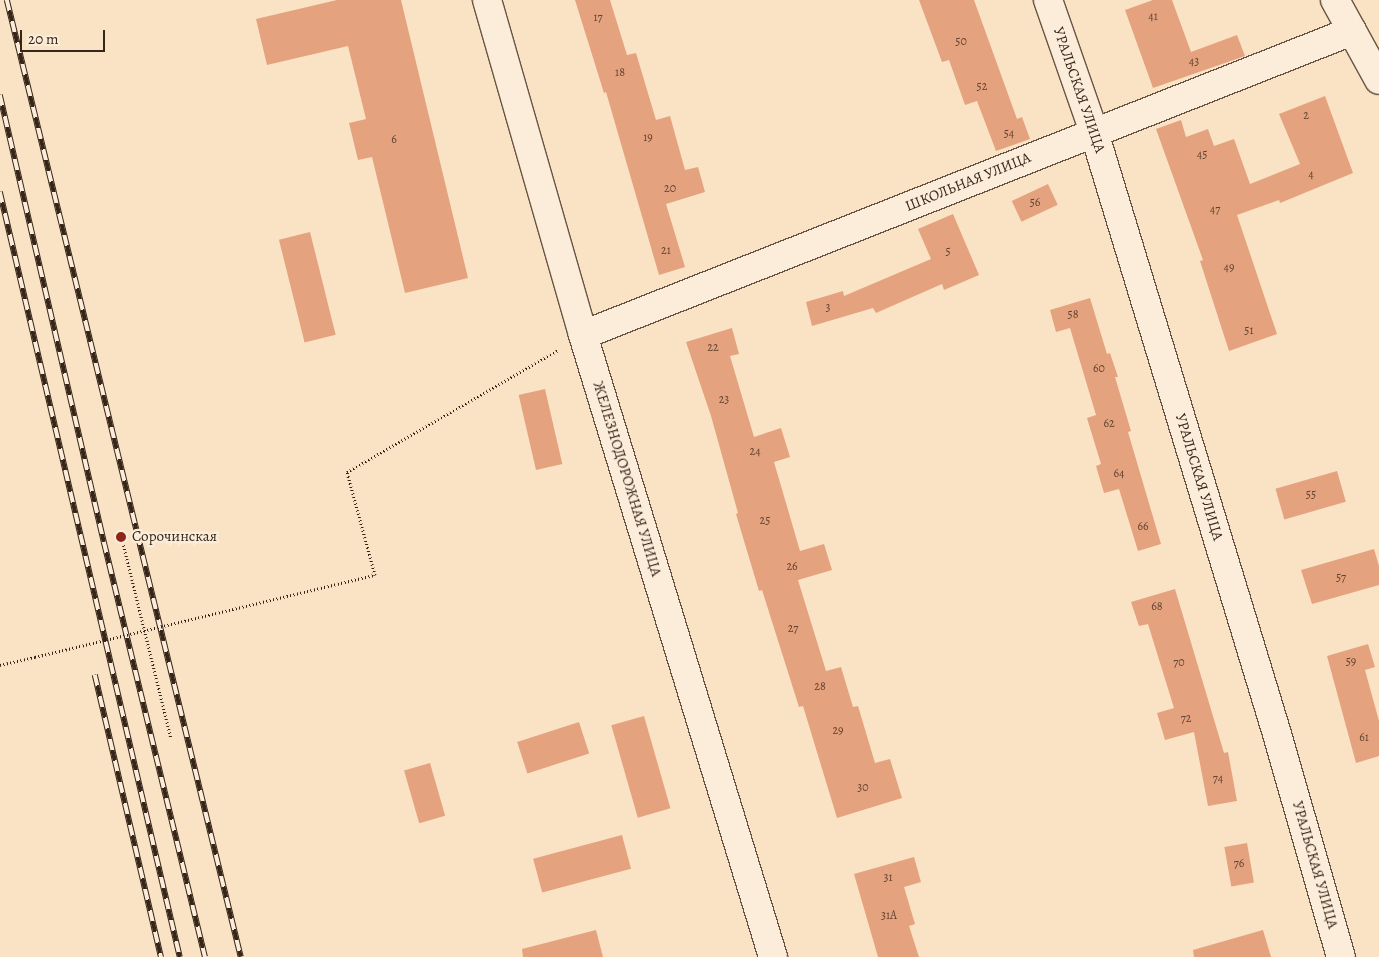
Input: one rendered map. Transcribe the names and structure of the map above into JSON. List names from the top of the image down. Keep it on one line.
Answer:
{"streets":{"street":["УРАЛЬСКАЯ УЛИЦА","ШКОЛЬНАЯ УЛИЦА","ЖЕЛЕЗНОДОРОЖНАЯ УЛИЦА"]},"crossings":[["УРАЛЬСКАЯ УЛИЦА","ШКОЛЬНАЯ УЛИЦА"],["ШКОЛЬНАЯ УЛИЦА","ЖЕЛЕЗНОДОРОЖНАЯ УЛИЦА"]],"places":["Сорочинская"],"house_numbers":["41","17","50","43","18","52","2","54","19","6","45","4","20","56","47","21","5","49","3","58","51","22","60","23","62","24","64","55","25","66","26","57","68","27","59","70","28","72","29","61","74","30","76","31","31А"],"scale_bar":"20 m"}
